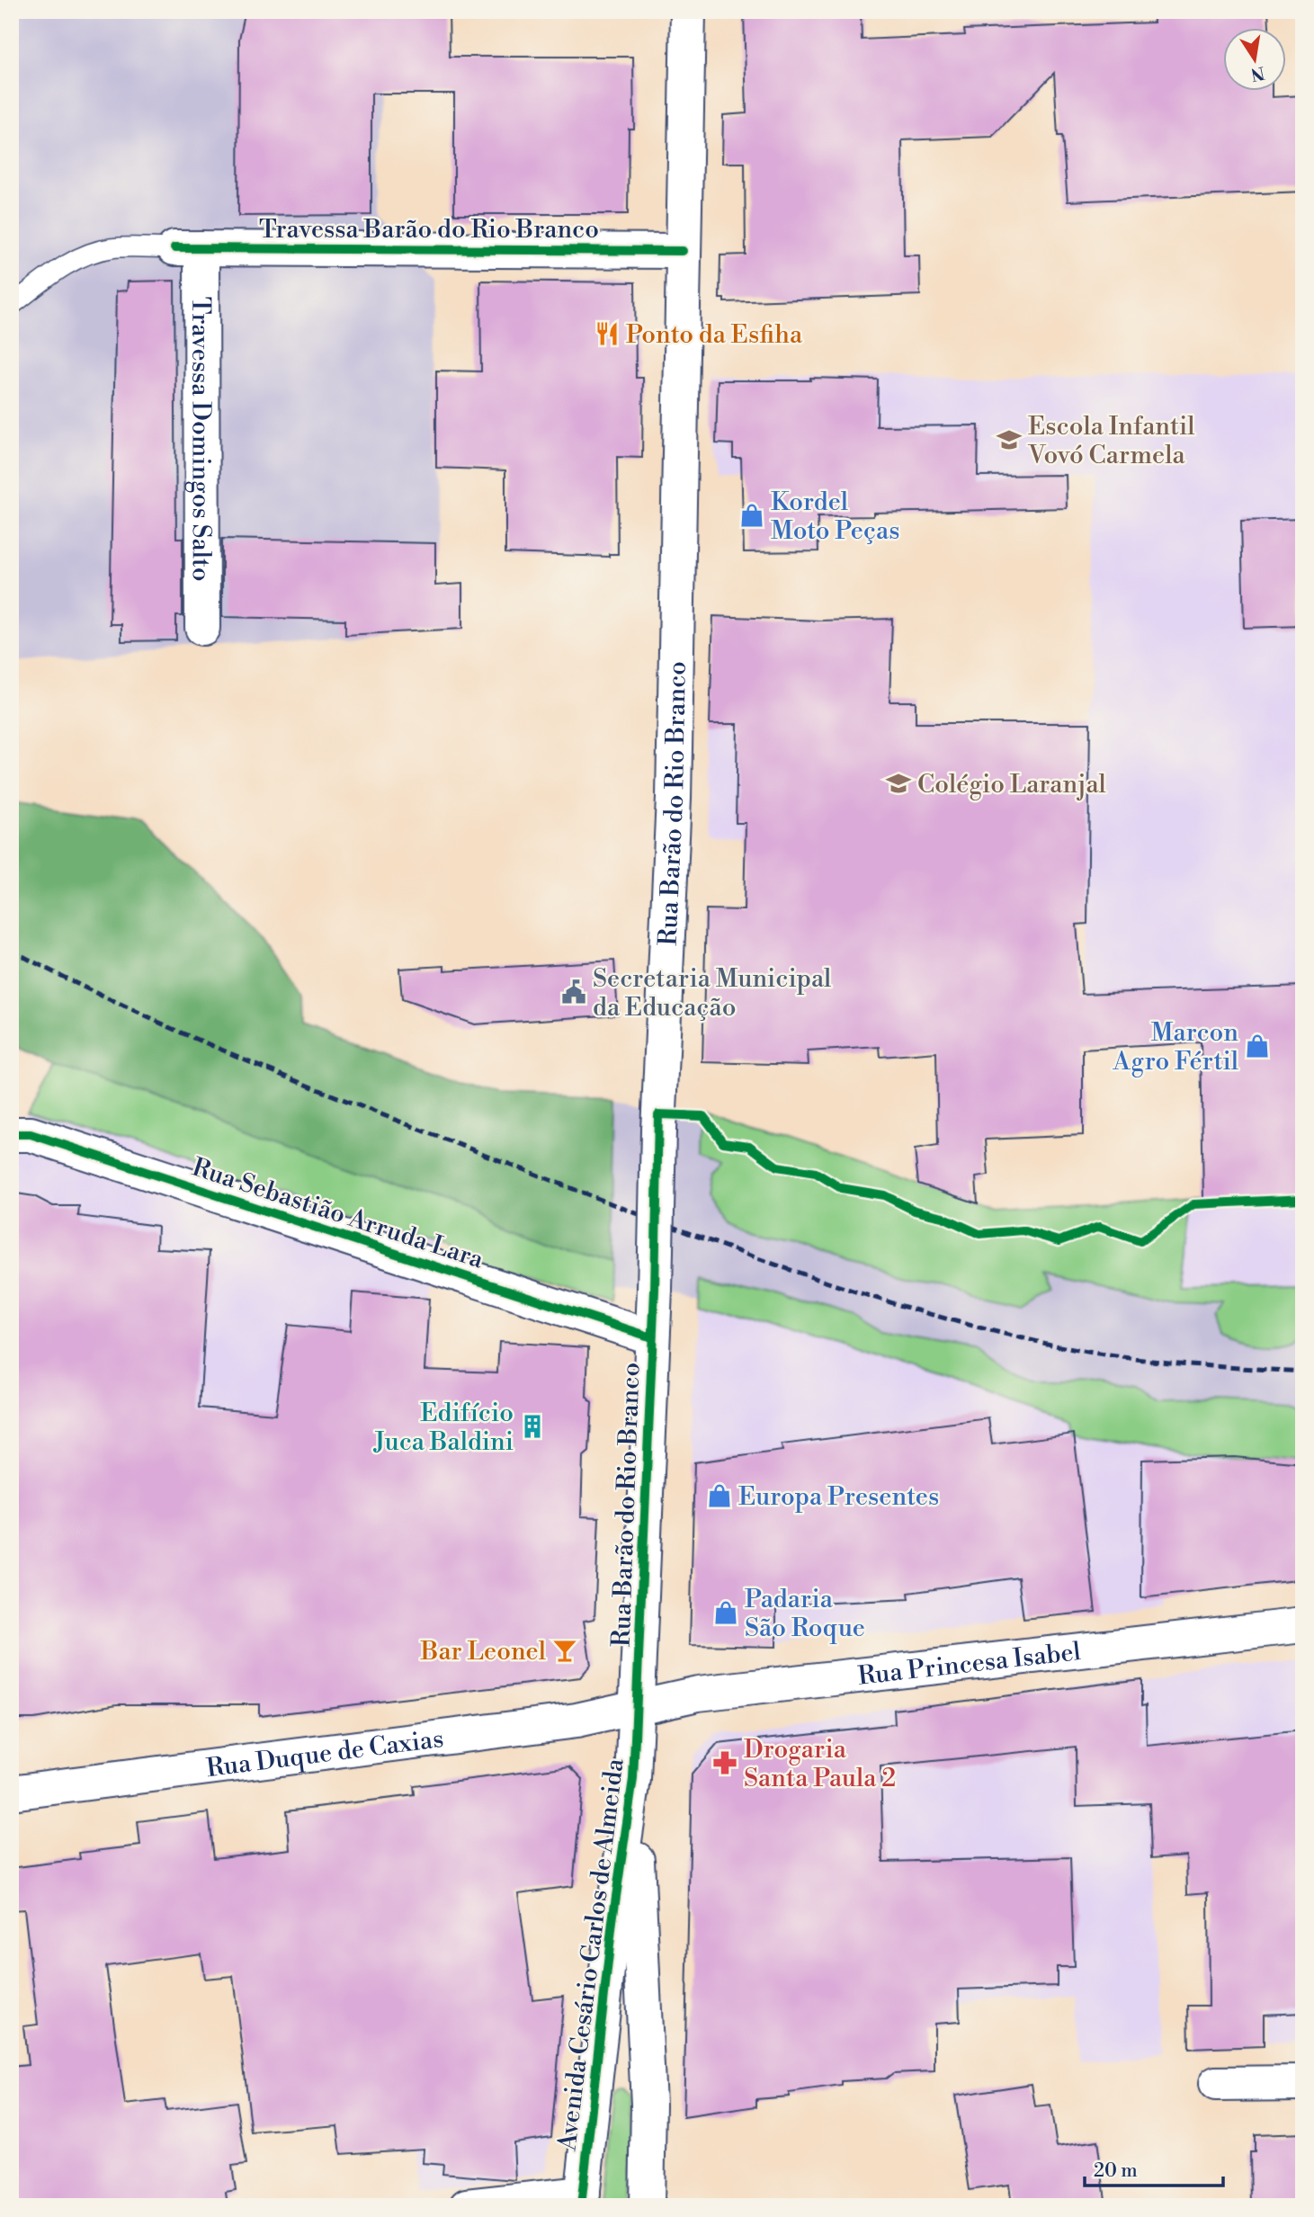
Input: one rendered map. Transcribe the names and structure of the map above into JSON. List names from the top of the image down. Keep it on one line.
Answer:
{"streets":{"main road":["Travessa Barão do Rio Branco","Travessa Domingos Salto","Rua Barão do Rio Branco","Rua Sebastião Arruda Lara","Rua Princesa Isabel","Rua Duque de Caxias","Avenida Cesário Carlos de Almeida"]},"crossings":[["Travessa Barão do Rio Branco","Travessa Domingos Salto"],["Travessa Barão do Rio Branco","Rua Barão do Rio Branco"],["Rua Barão do Rio Branco","Rua Sebastião Arruda Lara"],["Rua Barão do Rio Branco","Rua Princesa Isabel"],["Rua Barão do Rio Branco","Rua Duque de Caxias"],["Rua Barão do Rio Branco","Avenida Cesário Carlos de Almeida"],["Rua Princesa Isabel","Rua Duque de Caxias"],["Rua Princesa Isabel","Avenida Cesário Carlos de Almeida"],["Rua Duque de Caxias","Avenida Cesário Carlos de Almeida"]],"places":{"restaurant":["Ponto da Esfiha"],"school or university":["Escola Infantil Vovó Carmela","Colégio Laranjal"],"shop":["Kordel Moto Peças","Marcon Agro Fértil","Europa Presentes","Padaria São Roque"],"public building":["Secretaria Municipal da Educação"],"building":["Edifício Juca Baldini"],"bar":["Bar Leonel"],"pharmacy":["Drogaria Santa Paula 2"]},"scale_bar":"20 m","north":"bottom"}
